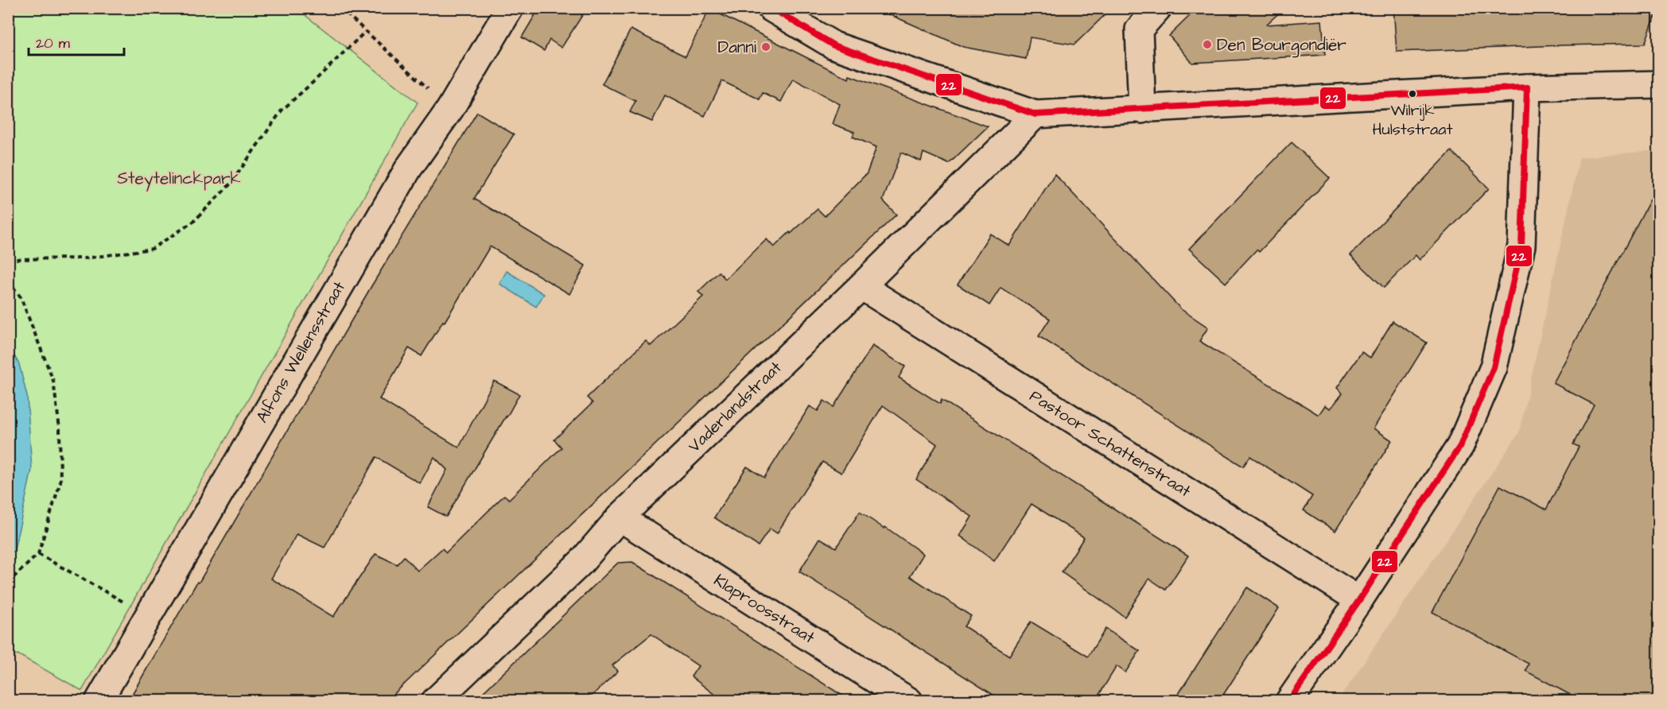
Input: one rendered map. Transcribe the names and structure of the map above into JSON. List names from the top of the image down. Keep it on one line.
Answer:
{"streets":{"street":["Alfons Wellensstraat","Vaderlandstraat","Pastoor Schattenstraat","Klaproosstraat"]},"crossings":[["Vaderlandstraat","Pastoor Schattenstraat"],["Vaderlandstraat","Klaproosstraat"]],"parks":["Steytelinckpark"],"places":["Den Bourgondiër","Danni","Wilrijk Hulststraat"],"lines":["transit line 22"],"scale_bar":"20 m"}
